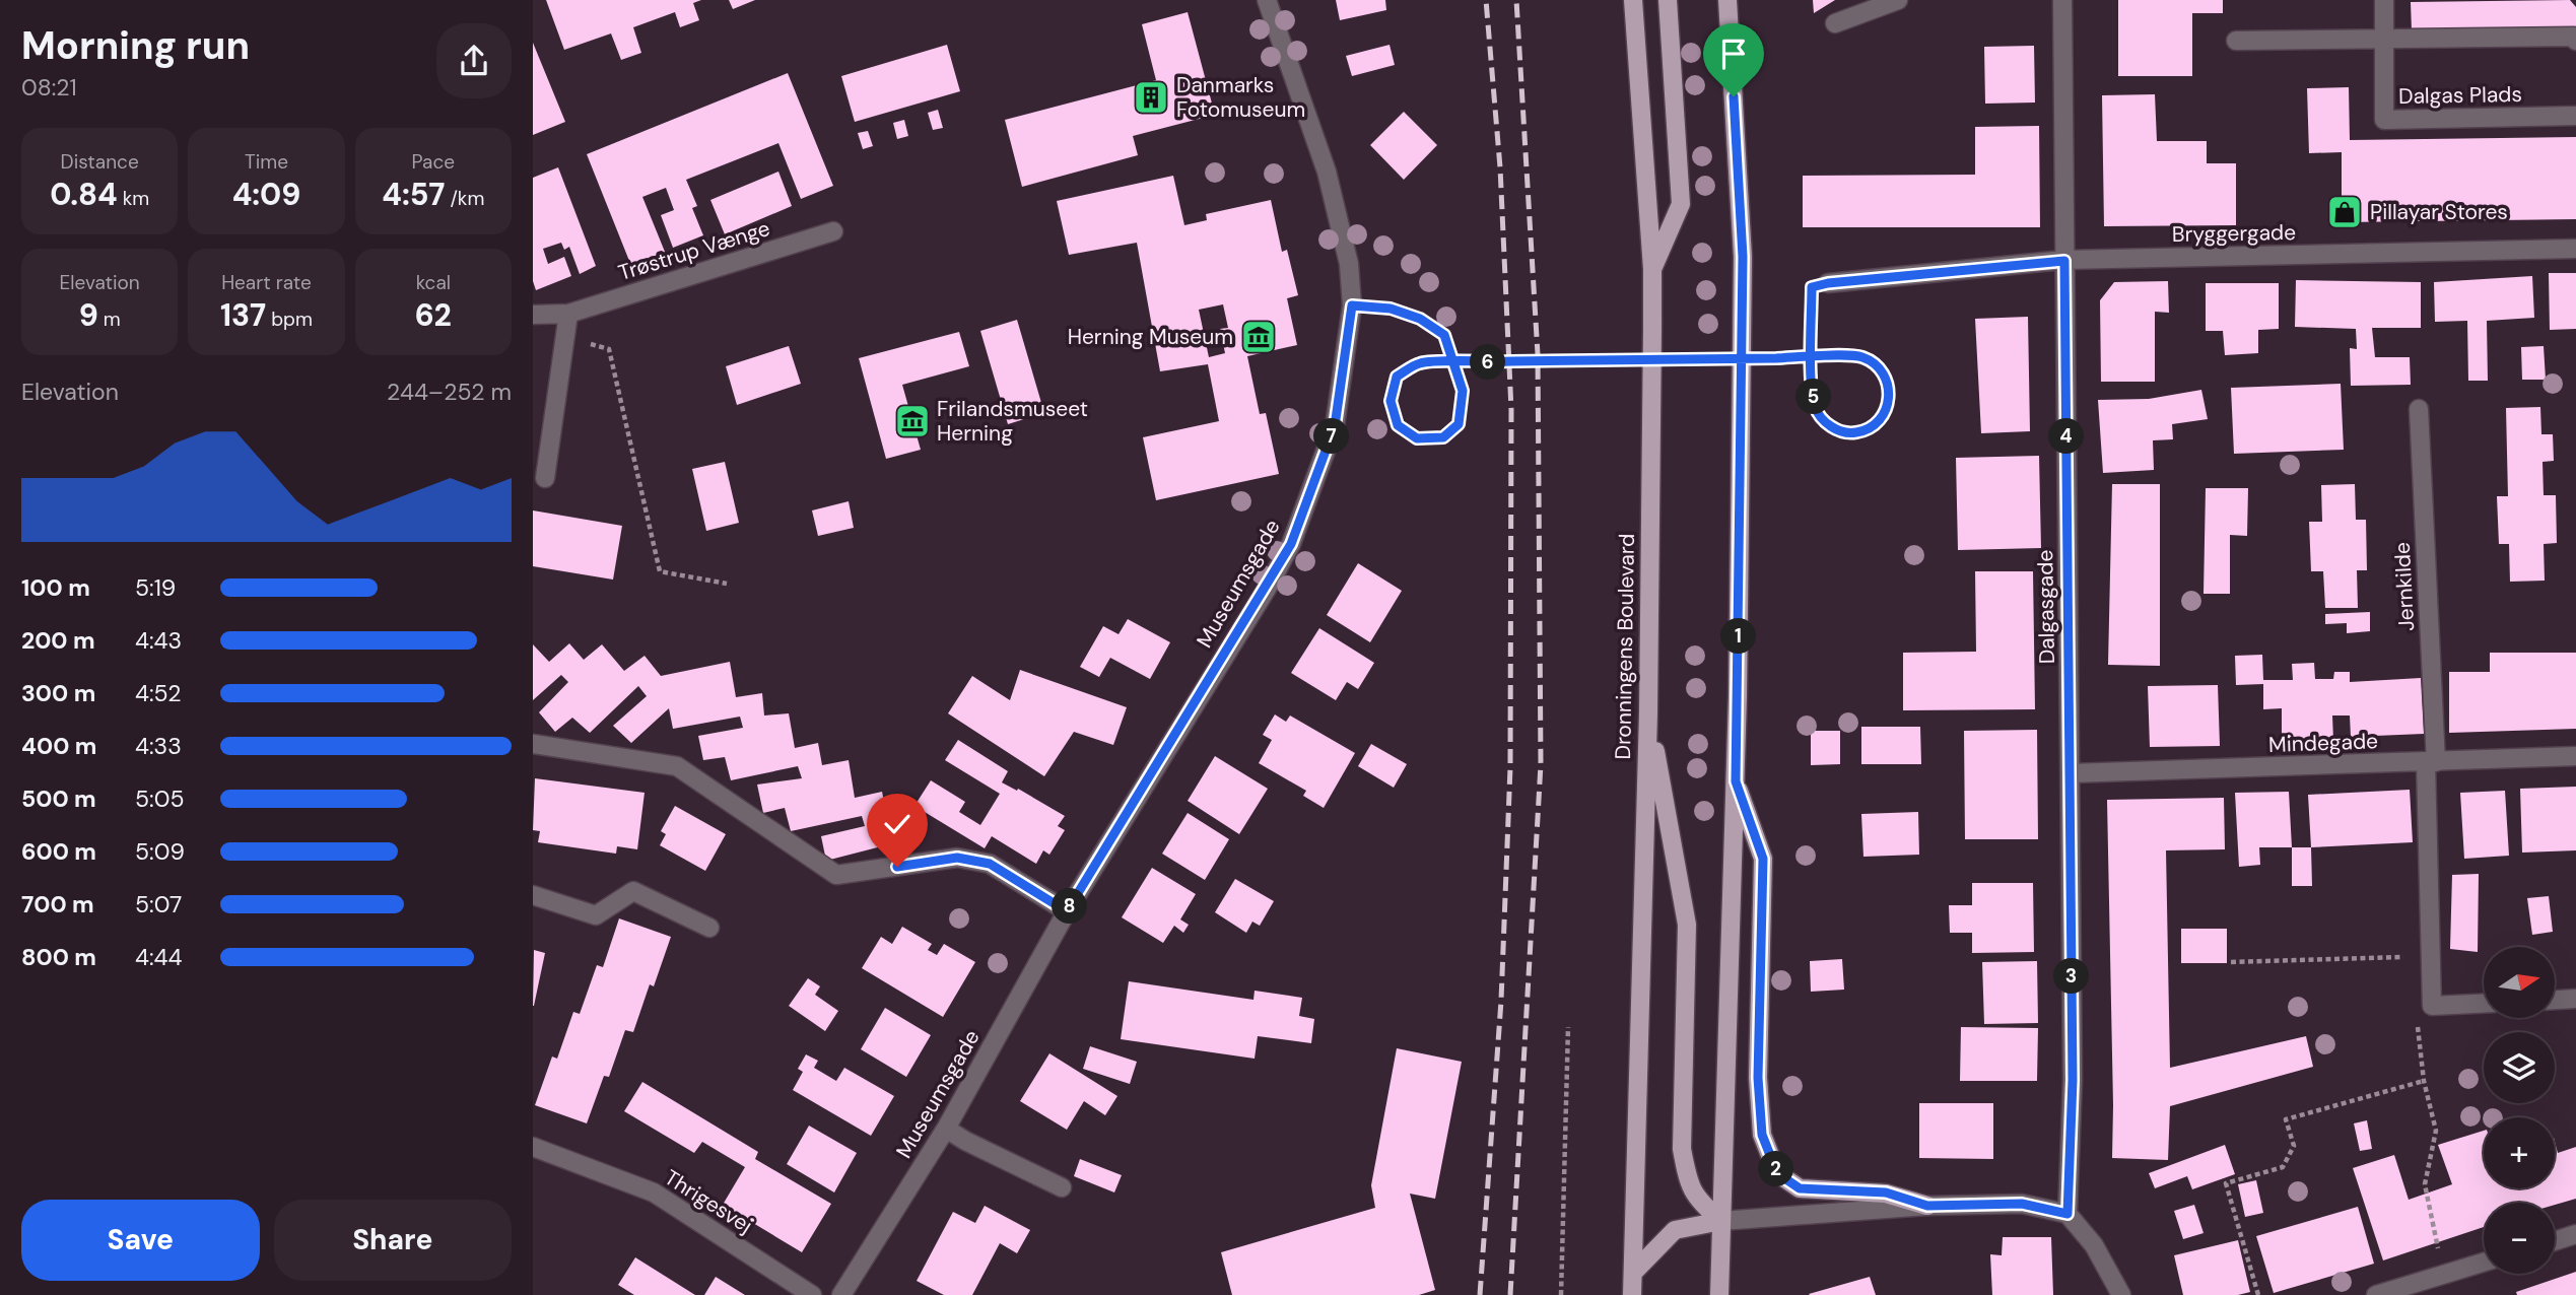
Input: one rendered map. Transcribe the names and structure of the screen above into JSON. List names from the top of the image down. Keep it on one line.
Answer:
{"streets":{"main road":["Dronningens Boulevard"],"street":["Dalgas Plads","Bryggergade","Trøstrup Vænge","Museumsgade","Jernkilde","Dalgasgade","Mindegade","Thrigesvej"]},"crossings":[["Bryggergade","Dalgasgade"],["Jernkilde","Mindegade"],["Dalgasgade","Mindegade"]],"places":{"building":["Danmarks Fotomuseum"],"shop":["Pillayar Stores"],"museum":["Herning Museum","Frilandsmuseet Herning"]},"north":"right","page":{"heading":["Morning run","08:21"],"stats":[["Distance","0.84 km"],["Time","4:09"],["Pace","4:57 /km"],["Elevation","9 m"],["Heart rate","137 bpm"],["kcal","62"]],"pins":["6","5","4","7","1","8","3","2"],"chart":["Elevation","244–252 m"],"list":[{"name":"100 m","note":"5:19"},{"name":"200 m","note":"4:43"},{"name":"300 m","note":"4:52"},{"name":"400 m","note":"4:33"},{"name":"500 m","note":"5:05"},{"name":"600 m","note":"5:09"},{"name":"700 m","note":"5:07"},{"name":"800 m","note":"4:44"}],"map_buttons":["+","−"],"buttons":["Save","Share"]}}
